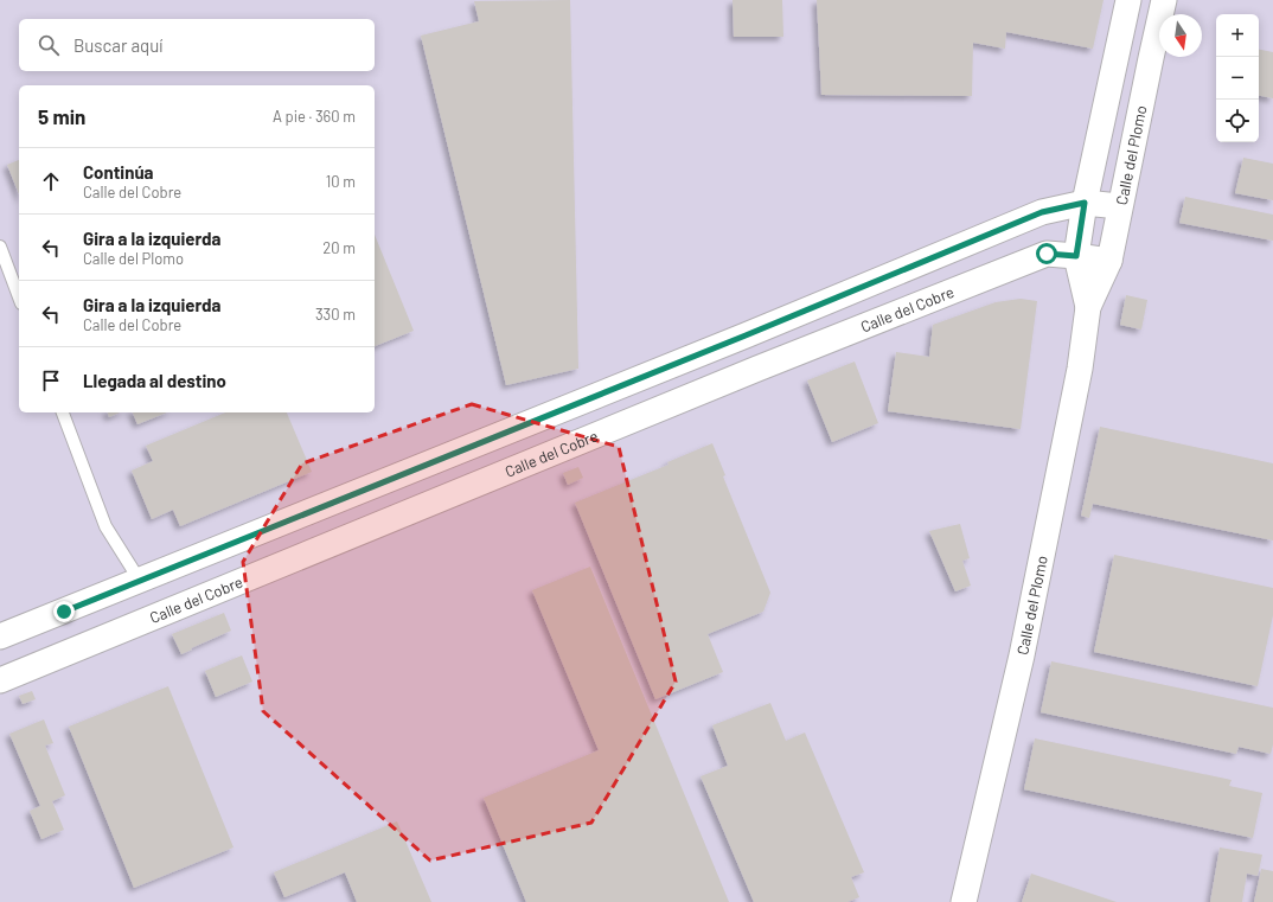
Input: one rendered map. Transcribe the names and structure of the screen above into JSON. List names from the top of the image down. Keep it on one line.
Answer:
{"streets":{"street":["Calle del Plomo","Calle del Cobre"]},"crossings":[["Calle del Plomo","Calle del Cobre"]],"north":"bottom","page":{"map_buttons":["+","−"],"search":"Buscar aquí","heading":["5 min","A pie · 360 m"],"list":[["Continúa","Calle del Cobre","10 m"],["Gira a la izquierda","Calle del Plomo","20 m"],["Gira a la izquierda","Calle del Cobre","330 m"],"Llegada al destino"]}}
